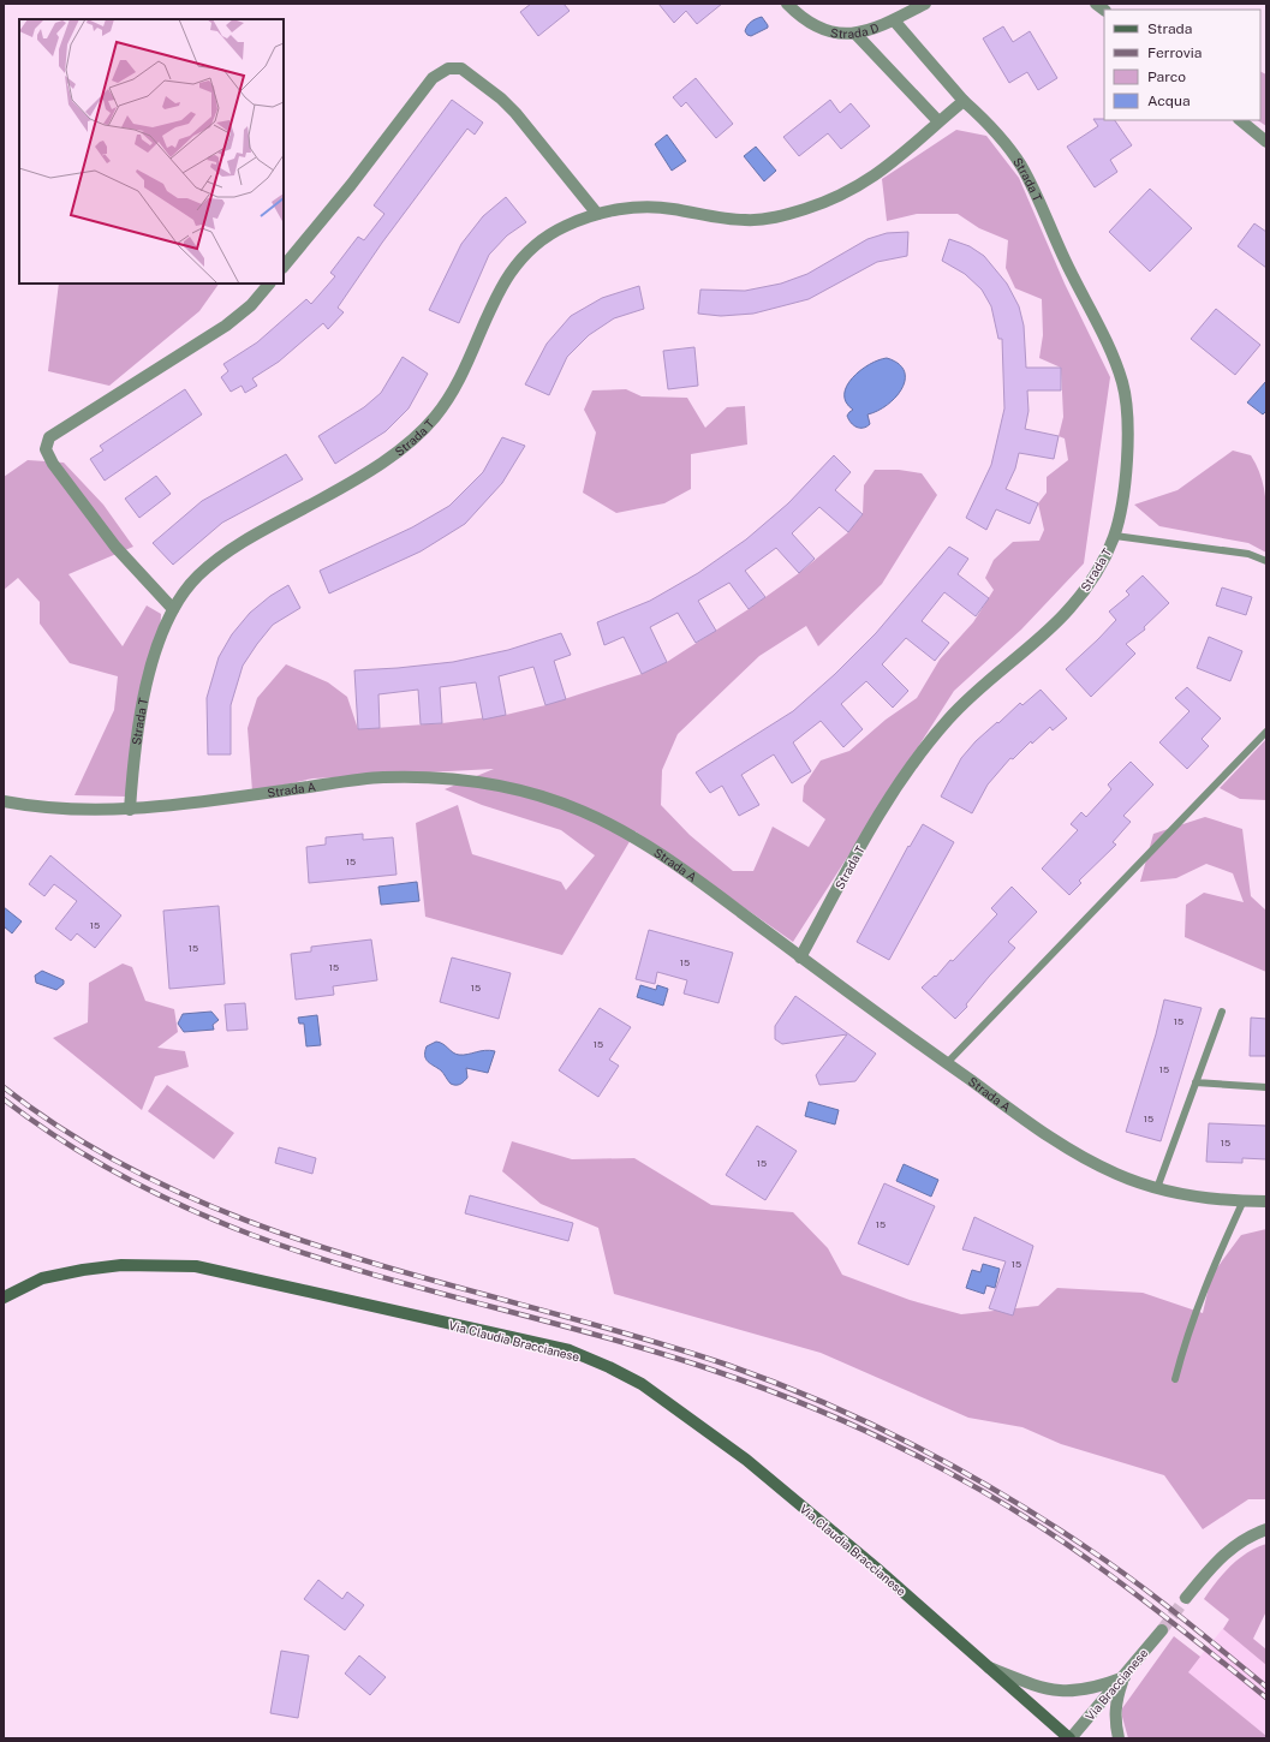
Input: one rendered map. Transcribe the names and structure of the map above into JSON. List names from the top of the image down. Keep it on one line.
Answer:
{"streets":{"main road":["Via Claudia Braccianese","Via Braccianese"],"street":["Strada D","Strada T","Strada A"]},"crossings":[["Strada D","Strada T"],["Strada T","Strada A"],["Via Claudia Braccianese","Via Braccianese"]],"house_numbers":["15","15","15","15","15","15","15","15","15","15","15","15","15","15"],"legend":["Strada","Ferrovia","Parco","Acqua"]}
